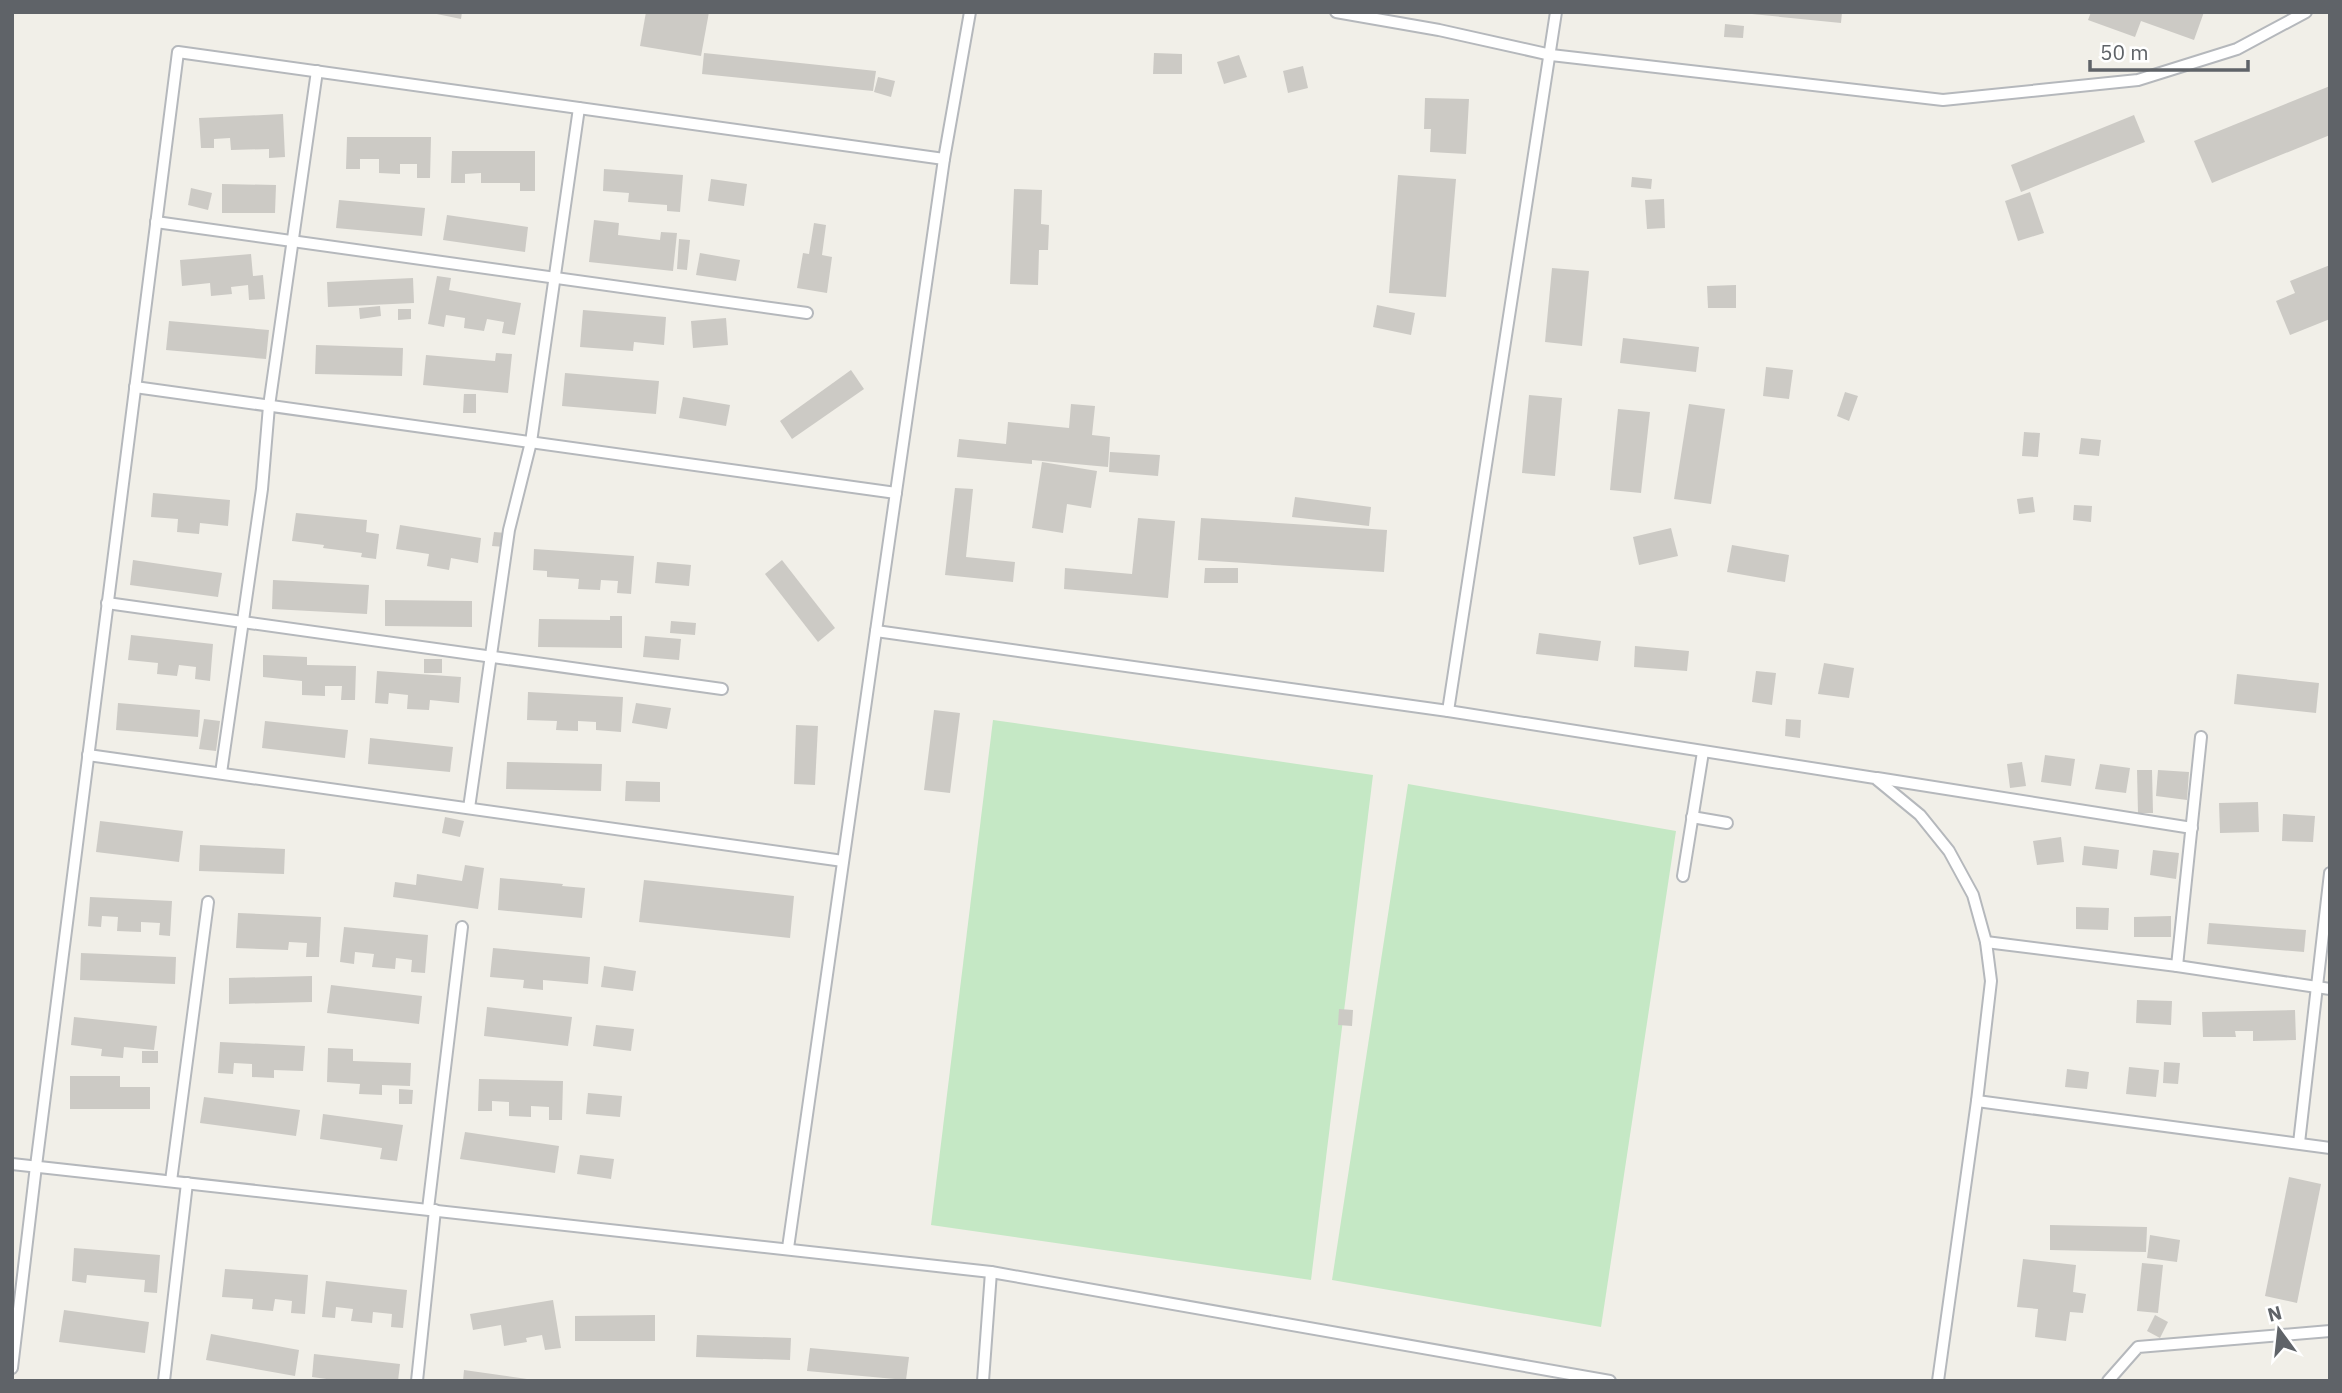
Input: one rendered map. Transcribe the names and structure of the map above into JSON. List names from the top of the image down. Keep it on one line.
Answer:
{"scale_bar":"50 m","north":"top"}
